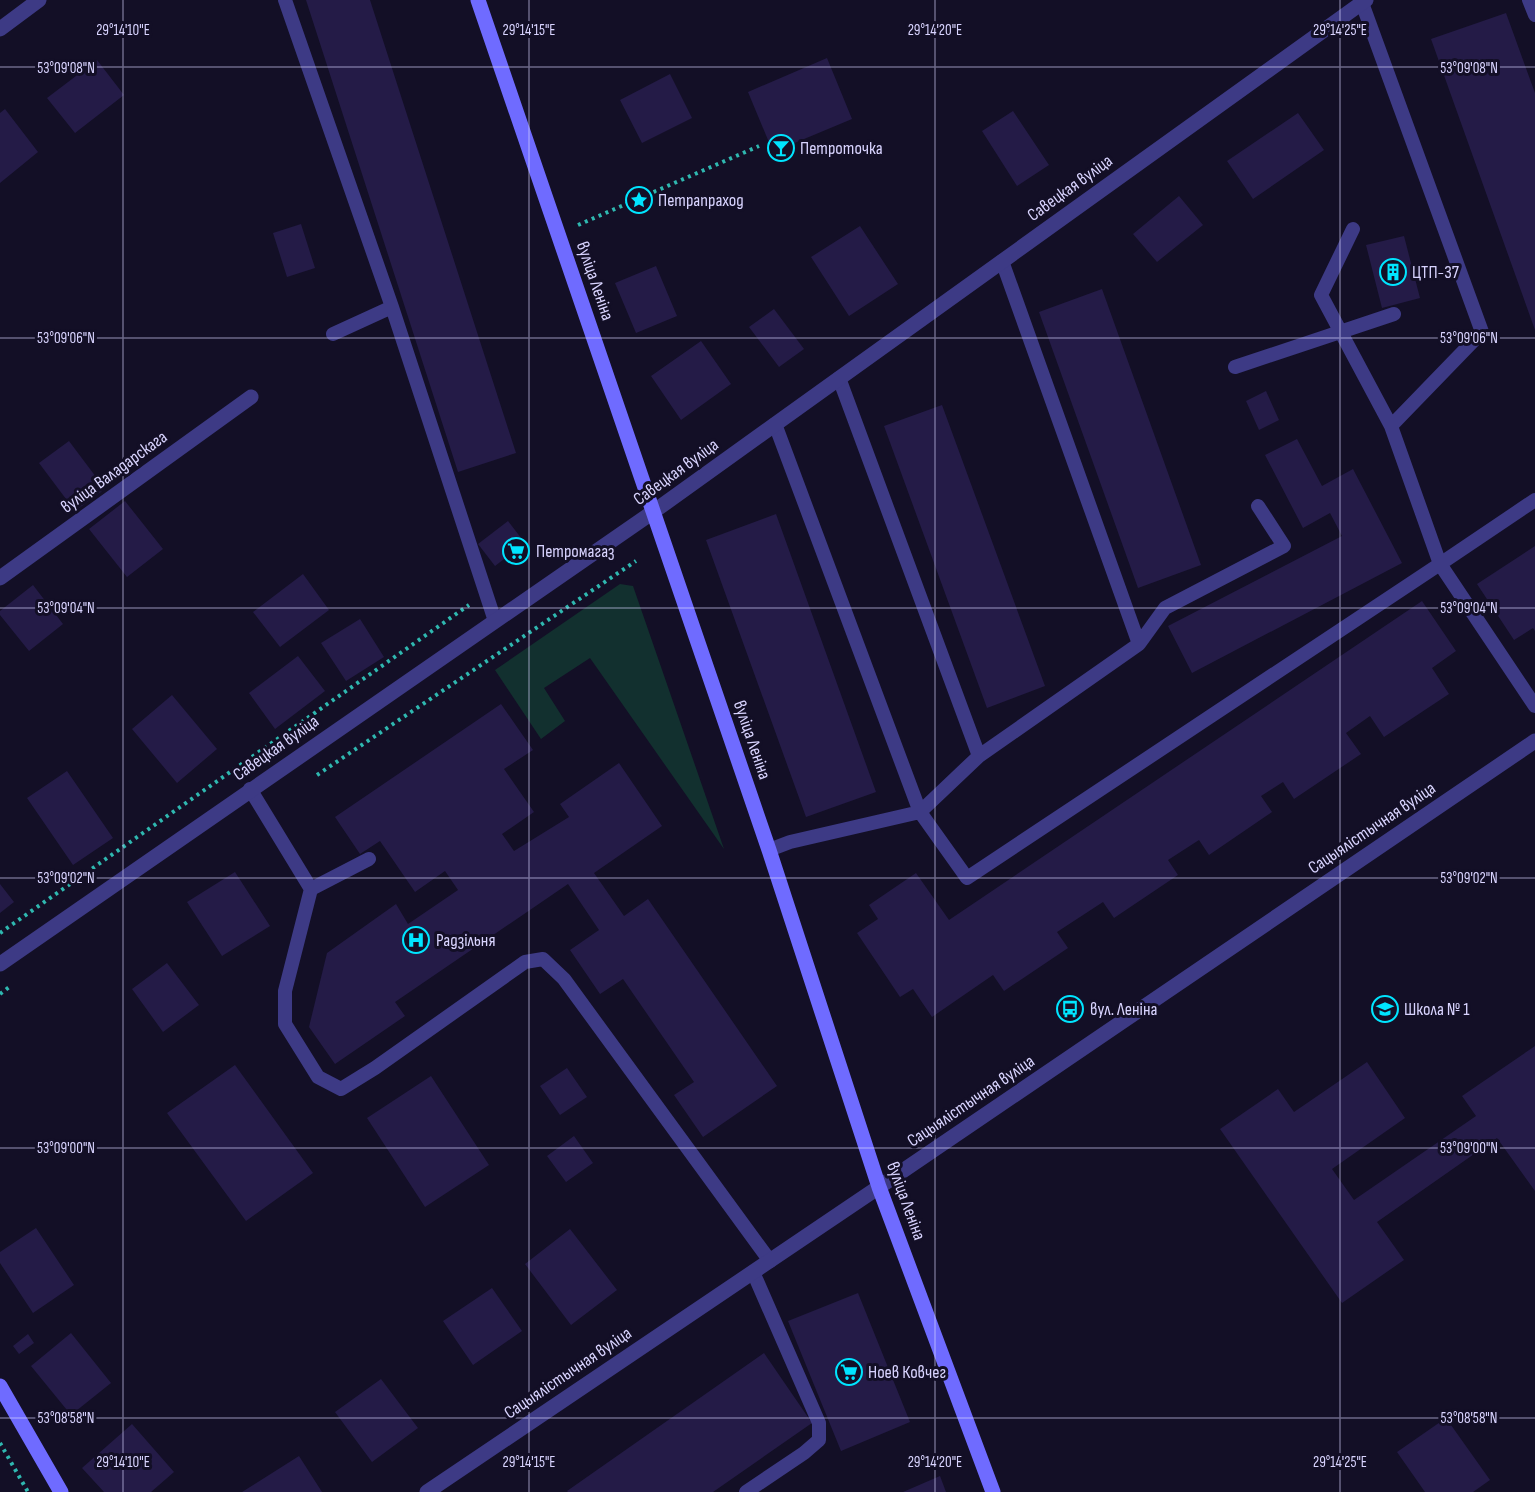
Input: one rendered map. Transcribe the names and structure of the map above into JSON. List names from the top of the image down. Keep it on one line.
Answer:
{"streets":{"main road":["вуліца Леніна"],"street":["Савецкая вуліца","вуліца Валадарскага","Сацыялістычная вуліца"]},"crossings":[["Савецкая вуліца","вуліца Леніна"],["вуліца Леніна","Сацыялістычная вуліца"]],"places":{"bar":["Петроточка"],"place":["Петрапраход"],"building":["ЦТП-37"],"supermarket":["Петромагаз","Ноев Ковчег"],"hospital":["Радзільня"],"bus stop":["вул. Леніна"],"school or university":["Школа № 1"]},"coordinates":["29°14'10\"E","29°14'15\"E","29°14'20\"E","29°14'25\"E","53°09'08\"N","53°09'06\"N","53°09'04\"N","53°09'02\"N","53°09'00\"N","53°08'58\"N"]}
